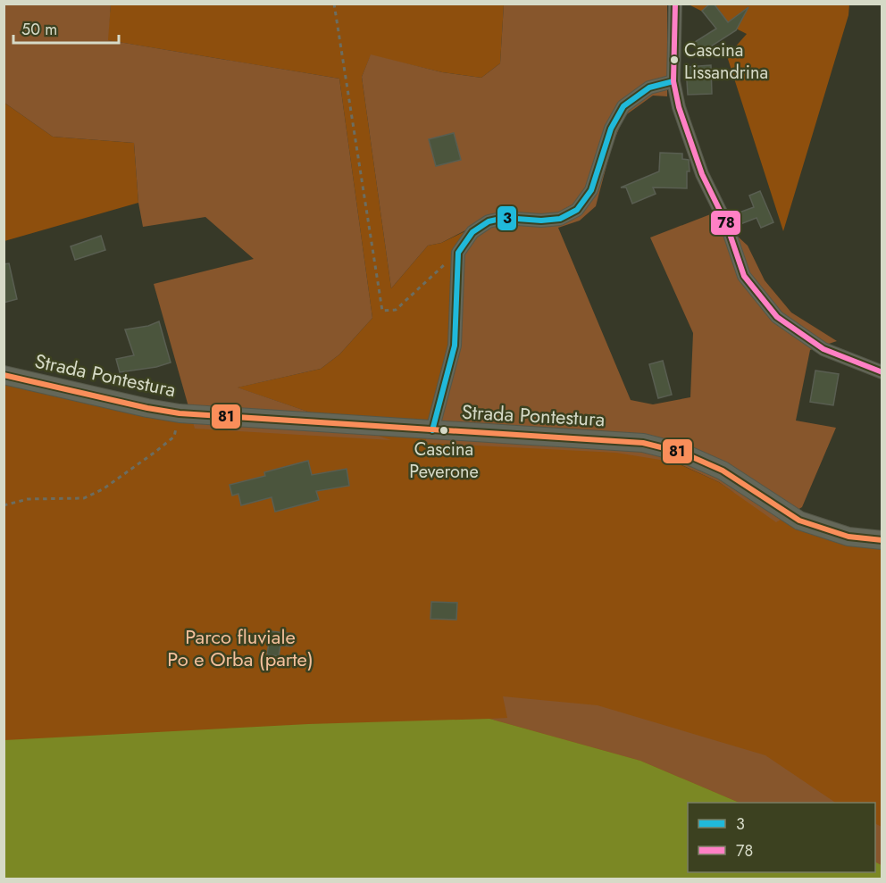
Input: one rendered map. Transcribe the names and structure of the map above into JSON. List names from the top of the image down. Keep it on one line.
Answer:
{"streets":{"main road":["Strada Pontestura"]},"parks":["Parco fluviale Po e Orba (parte)"],"places":["Cascina Lissandrina","Cascina Peverone"],"lines":["transit line 78","transit line 3","transit line 81"],"legend":["3","78"],"scale_bar":"50 m"}
